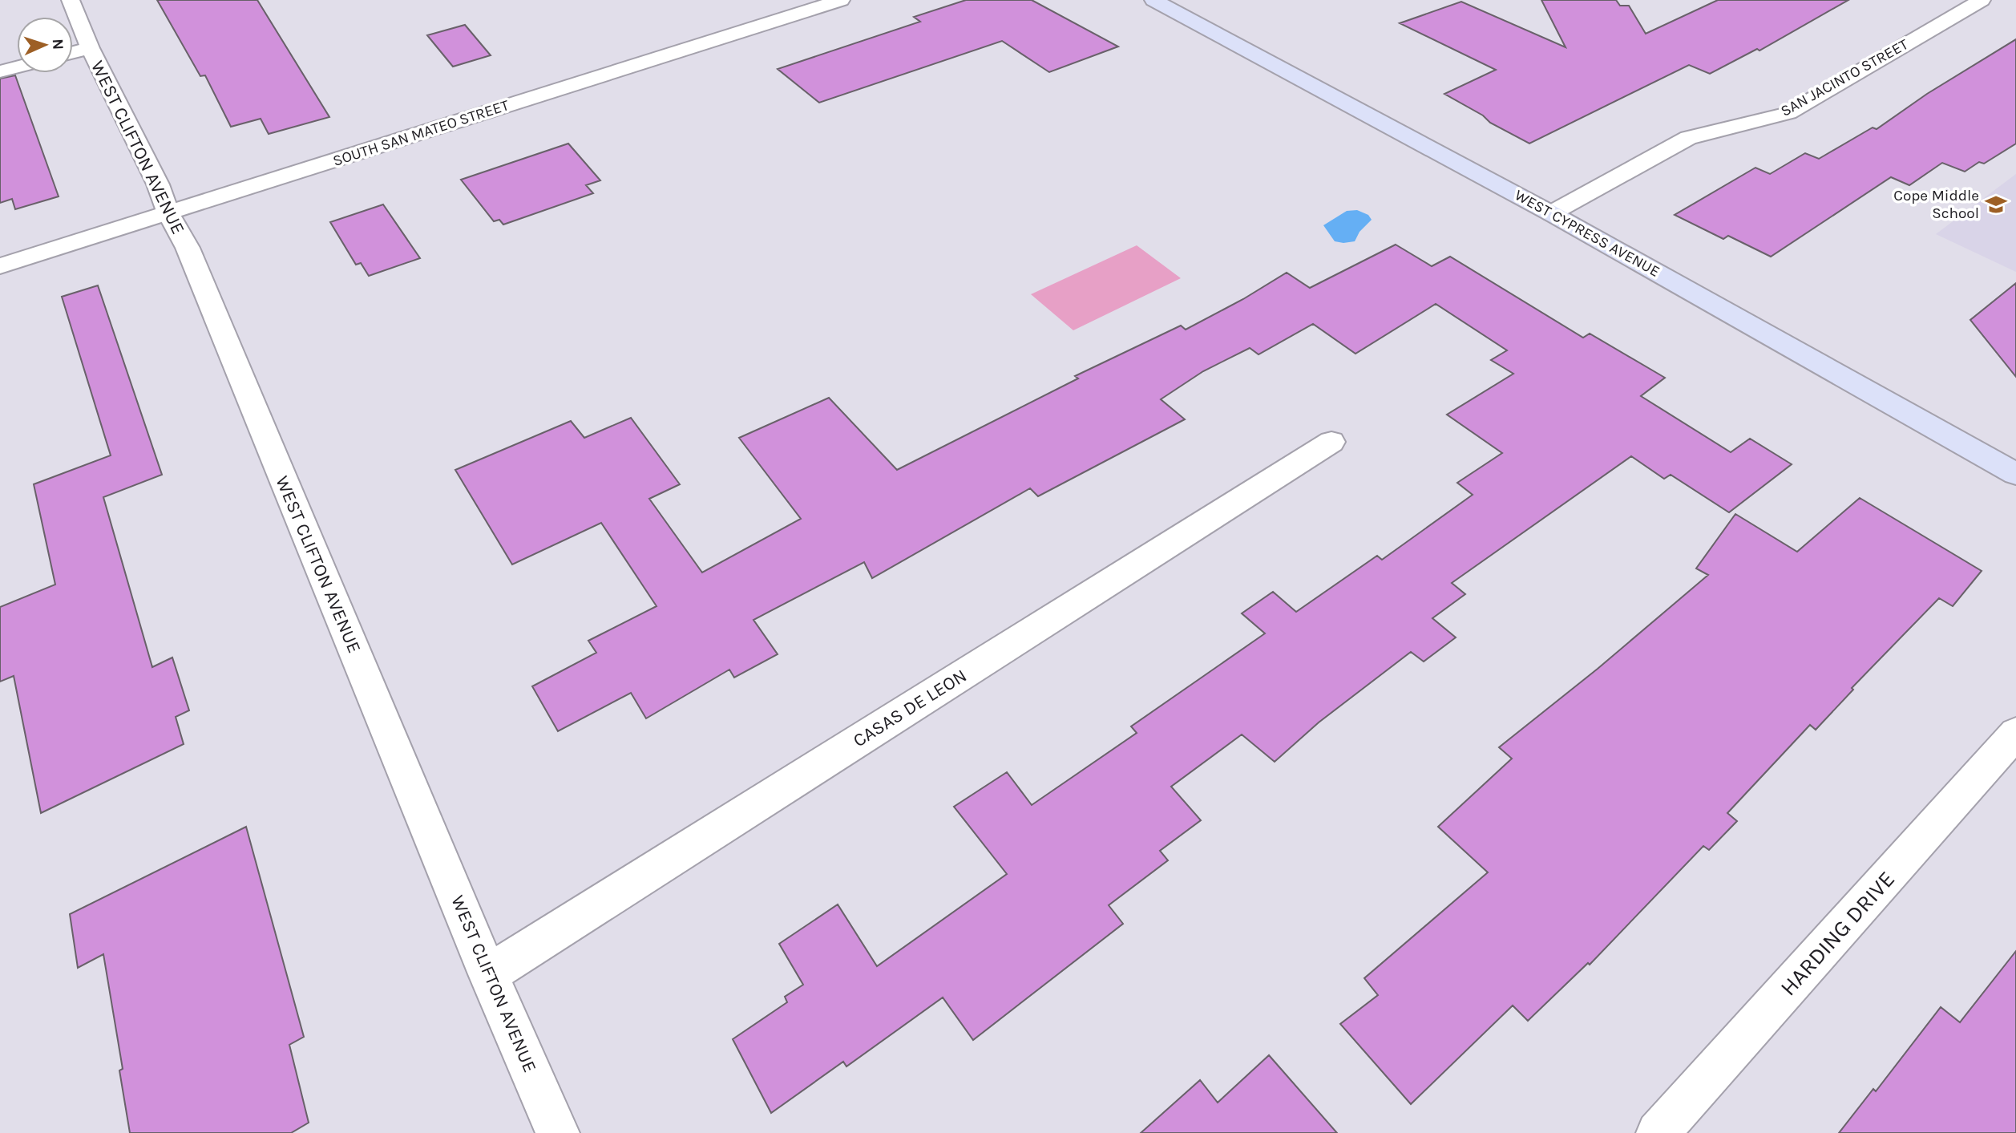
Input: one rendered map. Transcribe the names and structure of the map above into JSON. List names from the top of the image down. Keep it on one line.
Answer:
{"streets":{"main road":["WEST CYPRESS AVENUE"],"street":["SAN JACINTO STREET","SOUTH SAN MATEO STREET","WEST CLIFTON AVENUE","CASAS DE LEON","HARDING DRIVE"]},"crossings":[["SAN JACINTO STREET","WEST CYPRESS AVENUE"],["SOUTH SAN MATEO STREET","WEST CLIFTON AVENUE"],["WEST CLIFTON AVENUE","CASAS DE LEON"]],"places":{"school or university":["Cope Middle School"]},"north":"right"}
